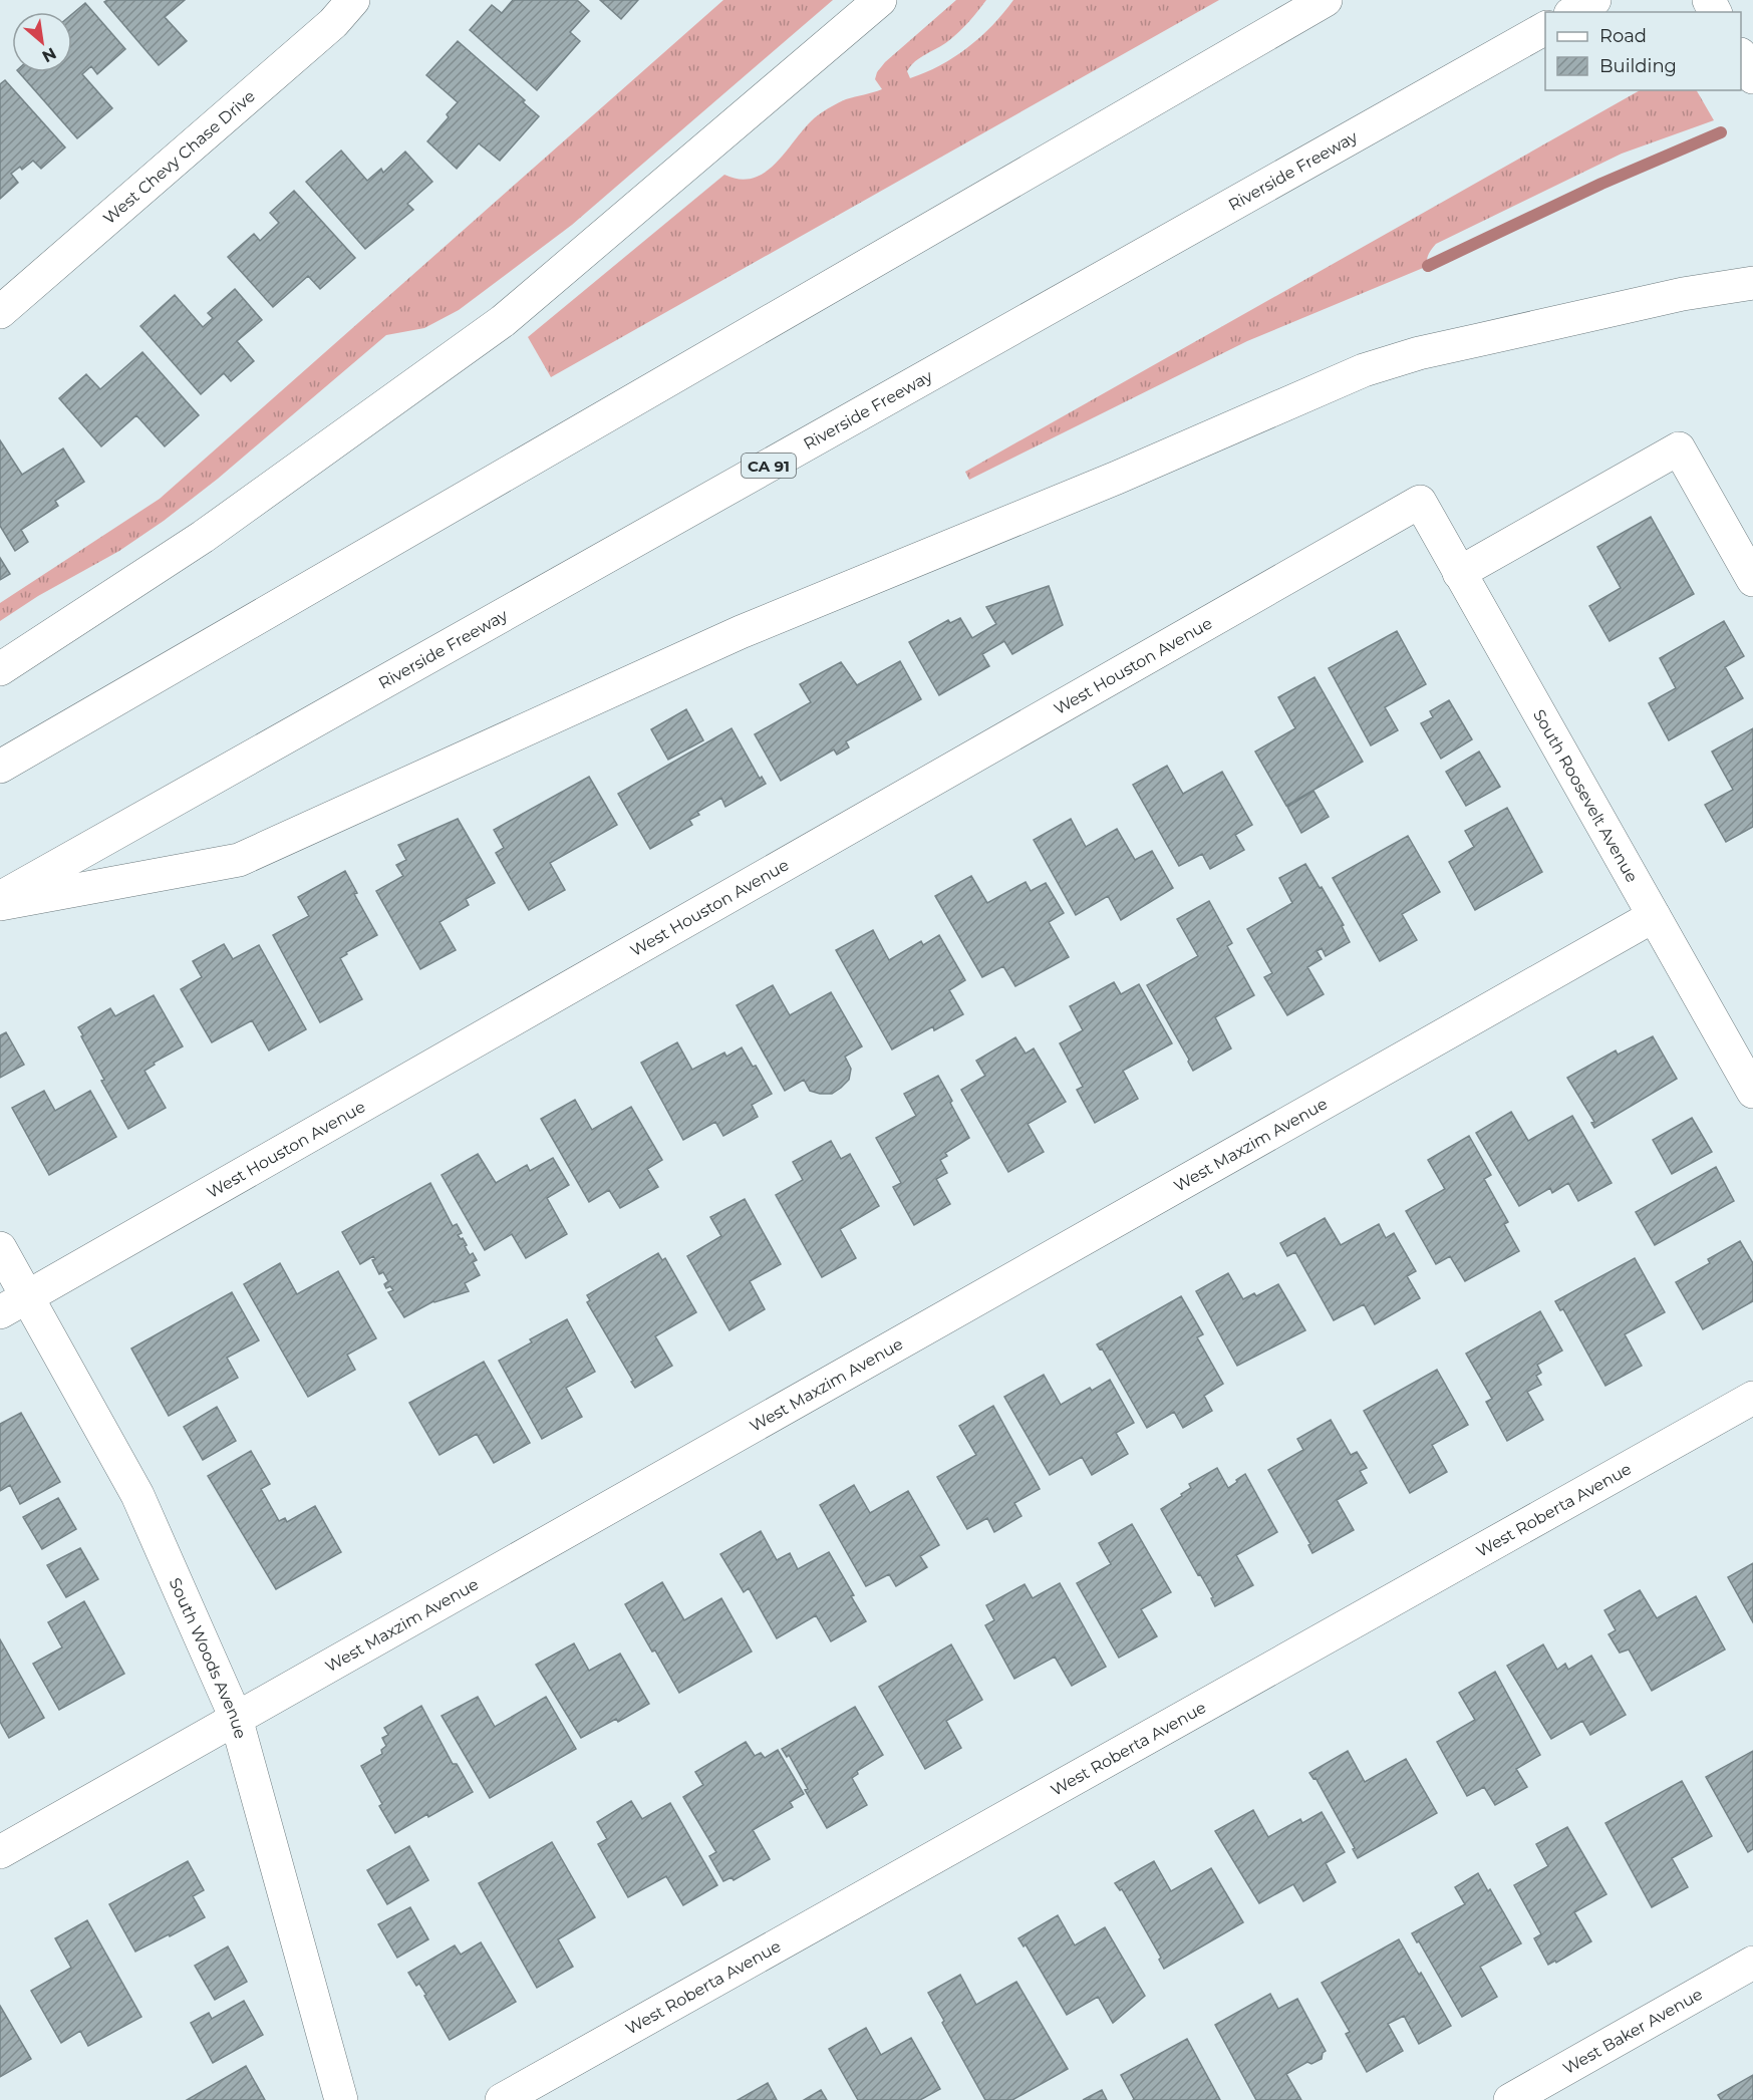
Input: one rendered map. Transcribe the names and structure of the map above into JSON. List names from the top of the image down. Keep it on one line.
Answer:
{"streets":{"main road":["West Chevy Chase Drive","Riverside Freeway","CA 91","West Houston Avenue","South Roosevelt Avenue","West Maxzim Avenue","West Roberta Avenue","South Woods Avenue","West Baker Avenue"]},"crossings":[["West Houston Avenue","South Roosevelt Avenue"],["West Houston Avenue","South Woods Avenue"],["South Roosevelt Avenue","West Maxzim Avenue"],["West Maxzim Avenue","South Woods Avenue"]],"legend":["Road","Building"],"north":"bottom right"}
